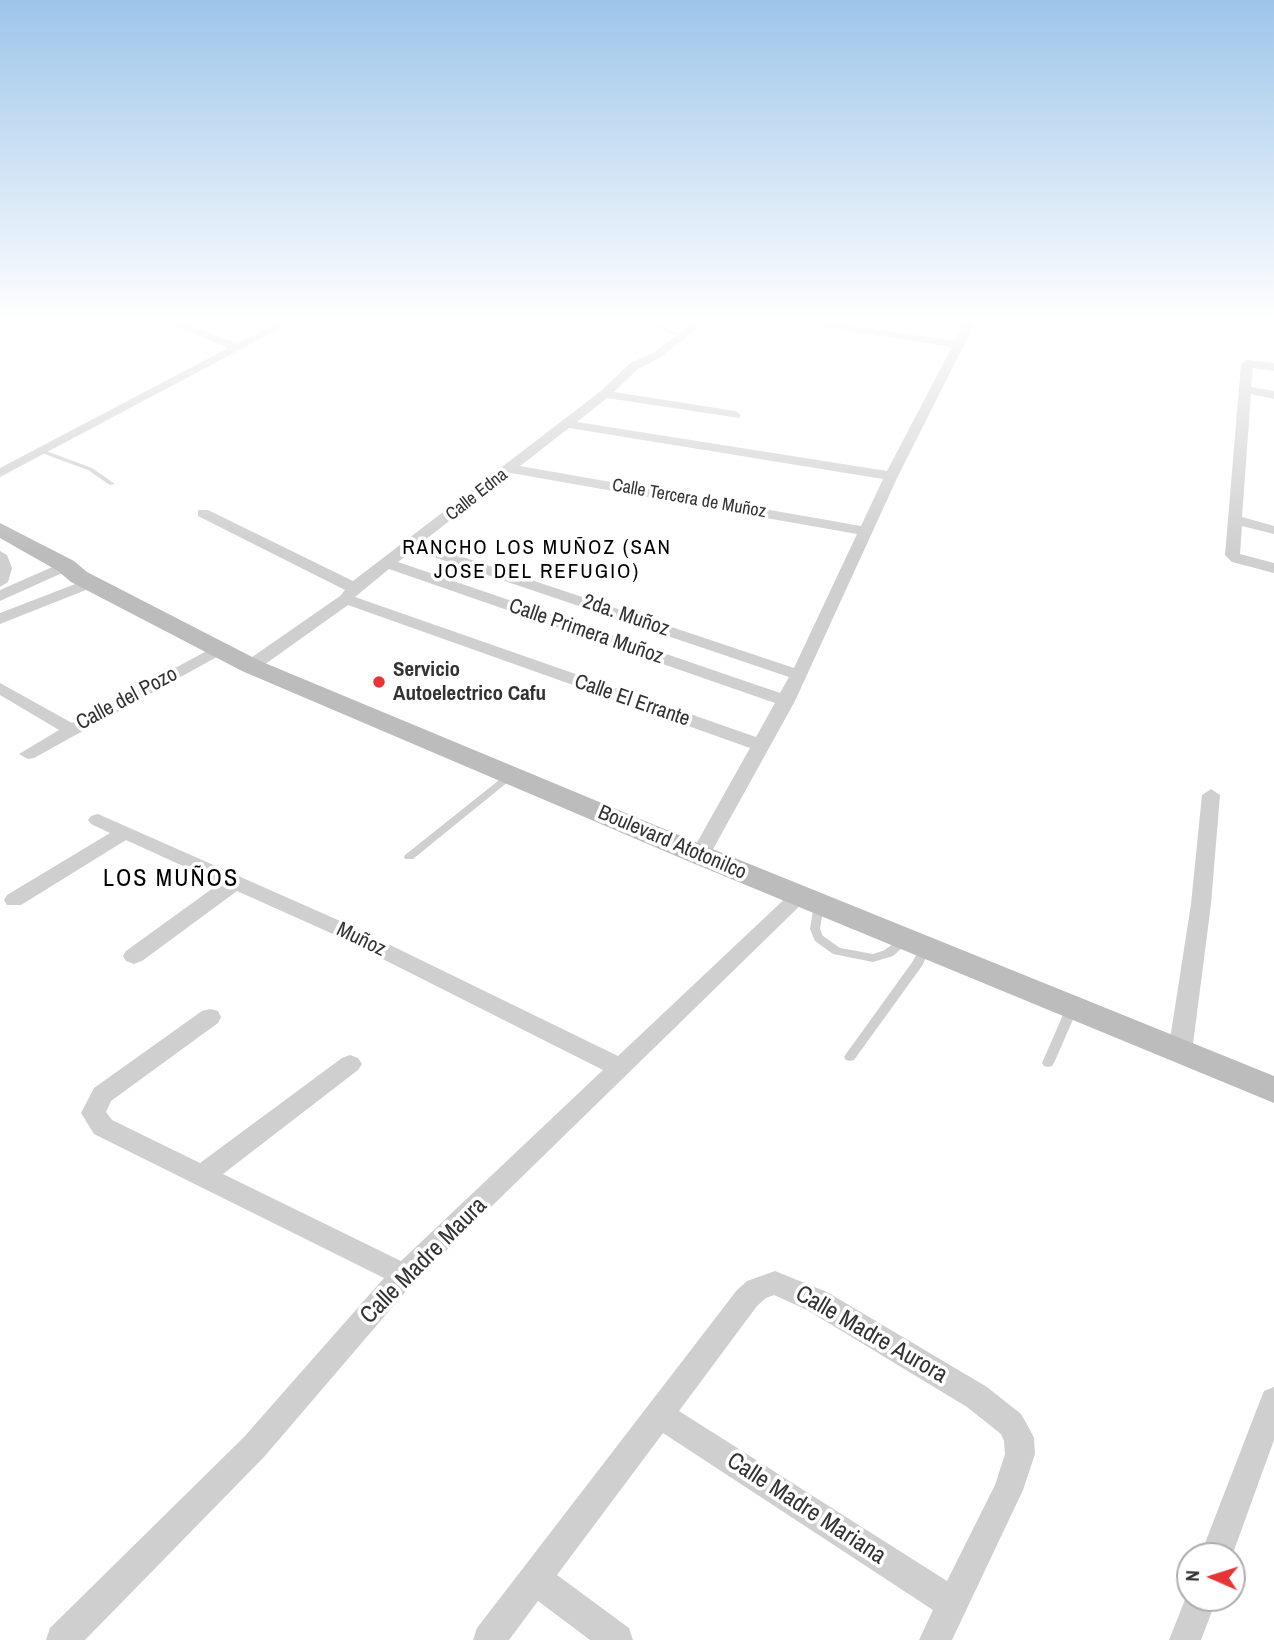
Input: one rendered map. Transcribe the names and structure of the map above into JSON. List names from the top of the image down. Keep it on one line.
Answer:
{"streets":{"street":["Calle Edna","Calle Tercera de Muñoz","2da. Muñoz","Calle Primera Muñoz","Calle del Pozo","Calle El Errante","Boulevard Atotonilco","Muñoz","Calle Madre Maura","Calle Madre Aurora","Calle Madre Mariana"]},"crossings":[["Calle Edna","Calle Tercera de Muñoz"],["Calle Edna","2da. Muñoz"],["Calle Edna","Calle Primera Muñoz"],["Calle Edna","Calle El Errante"],["Calle Edna","Boulevard Atotonilco"],["Calle del Pozo","Boulevard Atotonilco"],["Boulevard Atotonilco","Calle Madre Maura"],["Muñoz","Calle Madre Maura"],["Calle Madre Aurora","Calle Madre Mariana"]],"districts":["RANCHO LOS MUÑOZ (SAN JOSE DEL REFUGIO)","LOS MUÑOS"],"places":["Servicio Autoelectrico Cafu"],"north":"left"}
